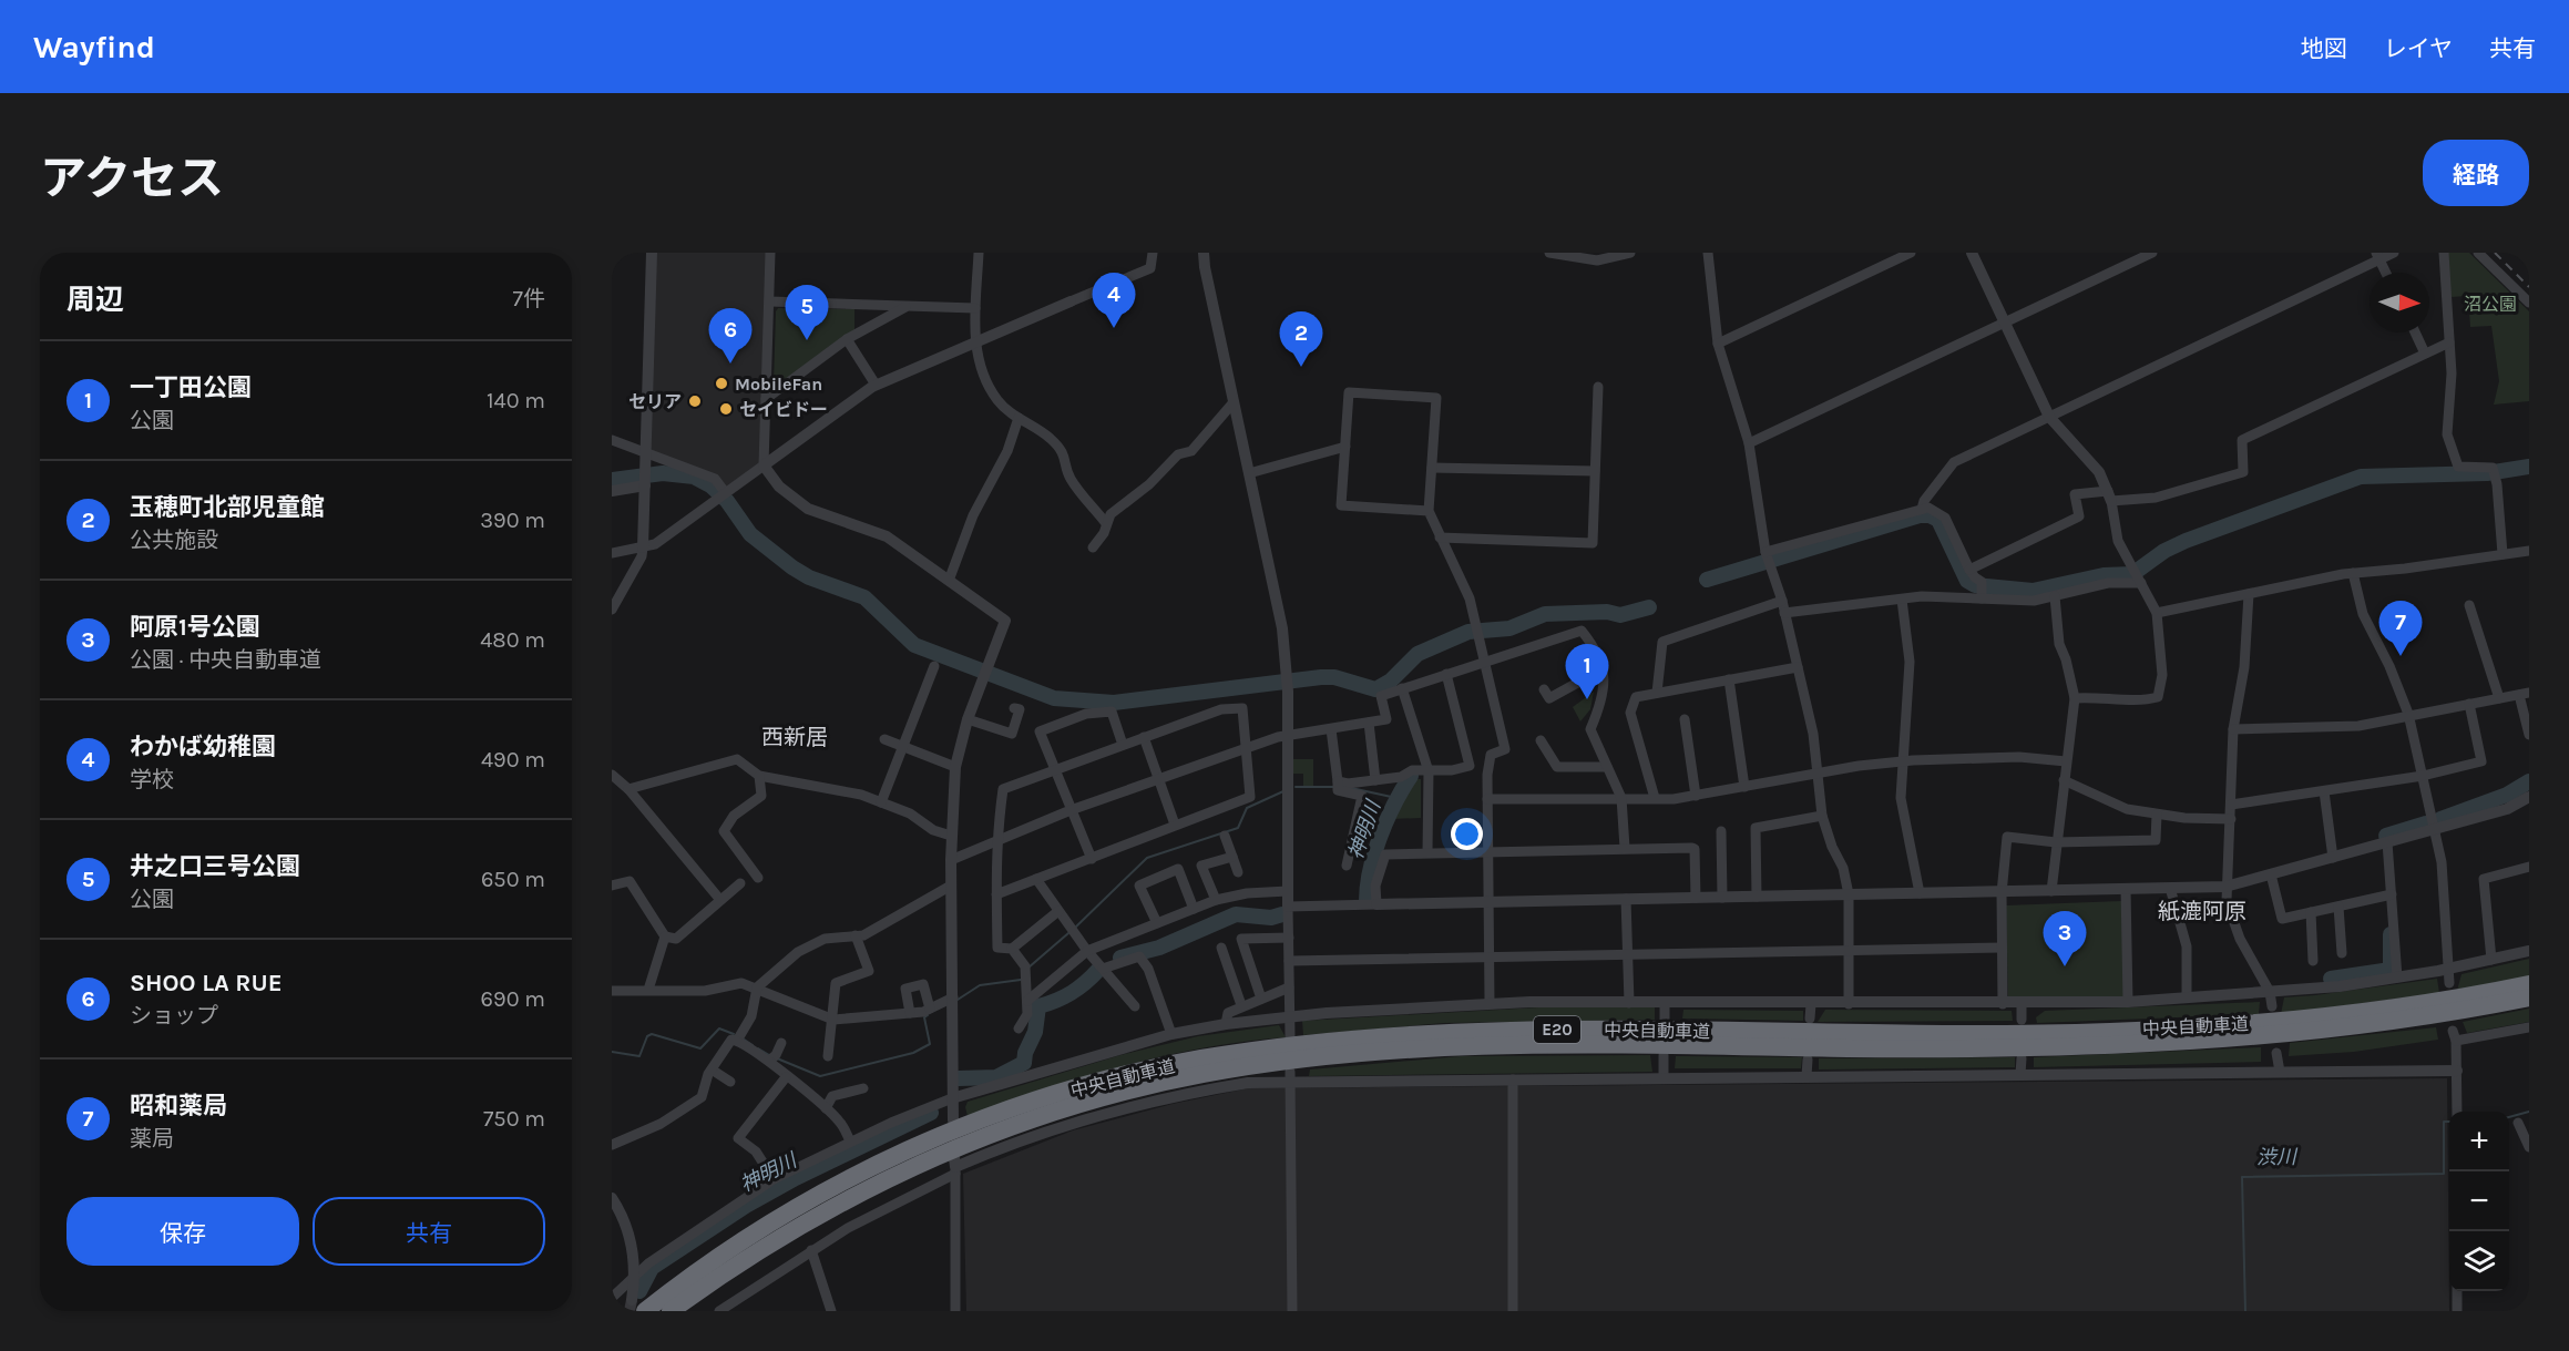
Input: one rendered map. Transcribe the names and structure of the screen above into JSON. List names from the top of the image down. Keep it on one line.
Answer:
{"streets":{"highway":["中央自動車道","E20"]},"districts":["西新居","紙漉阿原"],"water":["神明川","渋川"],"parks":["沼公園"],"places":["MobileFan","セリア","セイビドー"],"north":"right","page":{"header":"Wayfind","nav":["地図","レイヤ","共有"],"title":"アクセス","buttons":["経路",["保存","共有"]],"heading":["周辺","7件"],"pins":["4","5","6","2","7","1","3"],"list":[{"mark":"1","name":"一丁田公園","note":"公園","value":"140 m"},{"mark":"2","name":"玉穂町北部児童館","note":"公共施設","value":"390 m"},{"mark":"3","name":"阿原1号公園","note":"公園 · 中央自動車道","value":"480 m"},{"mark":"4","name":"わかば幼稚園","note":"学校","value":"490 m"},{"mark":"5","name":"井之口三号公園","note":"公園","value":"650 m"},{"mark":"6","name":"SHOO LA RUE","note":"ショップ","value":"690 m"},{"mark":"7","name":"昭和薬局","note":"薬局","value":"750 m"}],"map_buttons":["+","−"]}}
